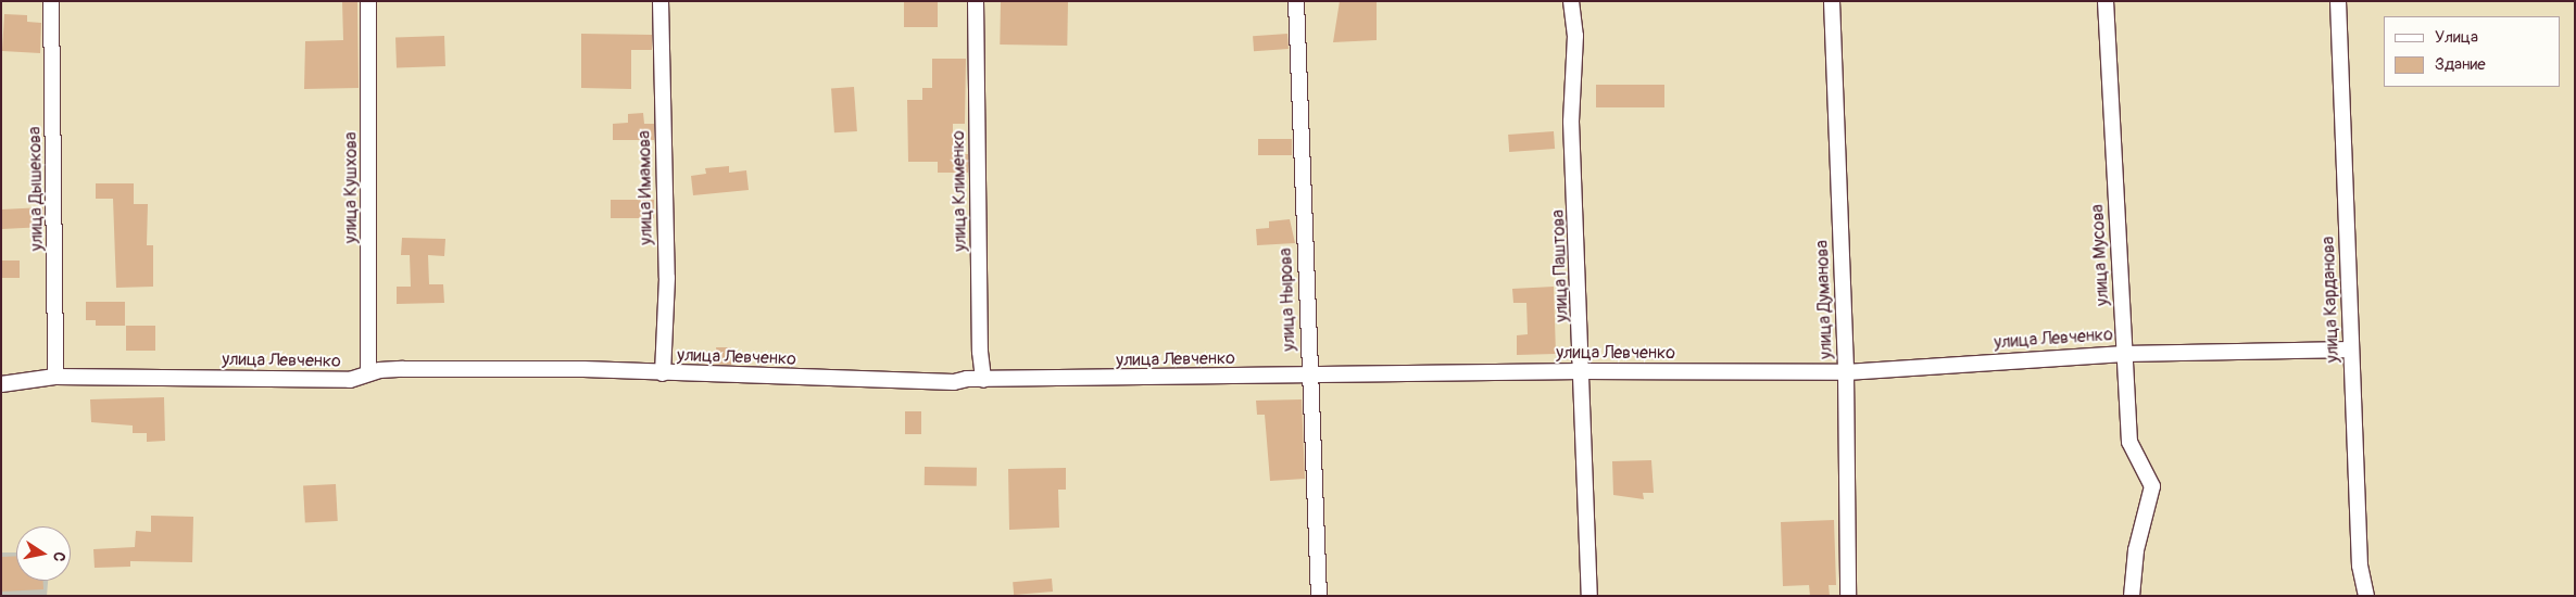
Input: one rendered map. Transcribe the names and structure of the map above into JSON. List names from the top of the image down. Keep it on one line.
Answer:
{"streets":{"street":["улица Кушхова","улица Имамова","улица Дышекова","улица Клименко","улица Мусова","улица Паштова","улица Нырова","улица Думанова","улица Карданова","улица Левченко"]},"crossings":[["улица Кушхова","улица Левченко"],["улица Имамова","улица Левченко"],["улица Дышекова","улица Левченко"],["улица Клименко","улица Левченко"],["улица Мусова","улица Левченко"],["улица Паштова","улица Левченко"],["улица Нырова","улица Левченко"],["улица Думанова","улица Левченко"],["улица Карданова","улица Левченко"]],"legend":["Улица","Здание"],"north":"right"}
